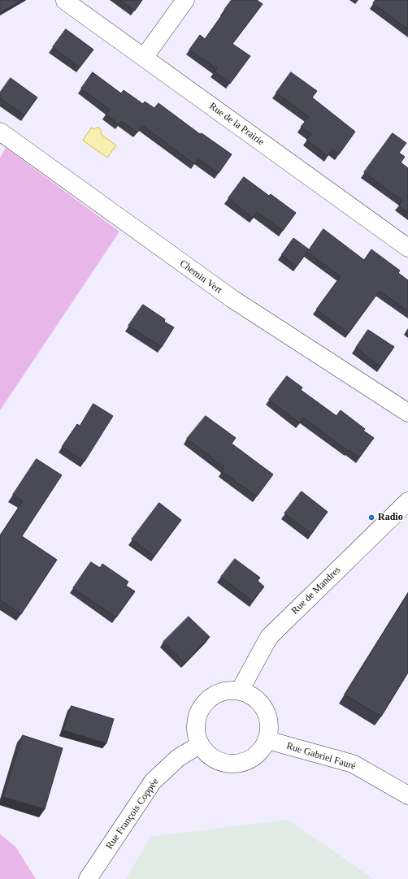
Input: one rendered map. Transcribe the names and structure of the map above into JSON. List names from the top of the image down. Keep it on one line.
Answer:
{"streets":{"street":["Rue de la Prairie","Chemin Vert","Rue de Mandres","Rue Gabriel Fauré","Rue François Coppée"]},"crossings":[["Rue de Mandres","Rue Gabriel Fauré"],["Rue de Mandres","Rue François Coppée"],["Rue Gabriel Fauré","Rue François Coppée"]],"places":["Radio"]}
